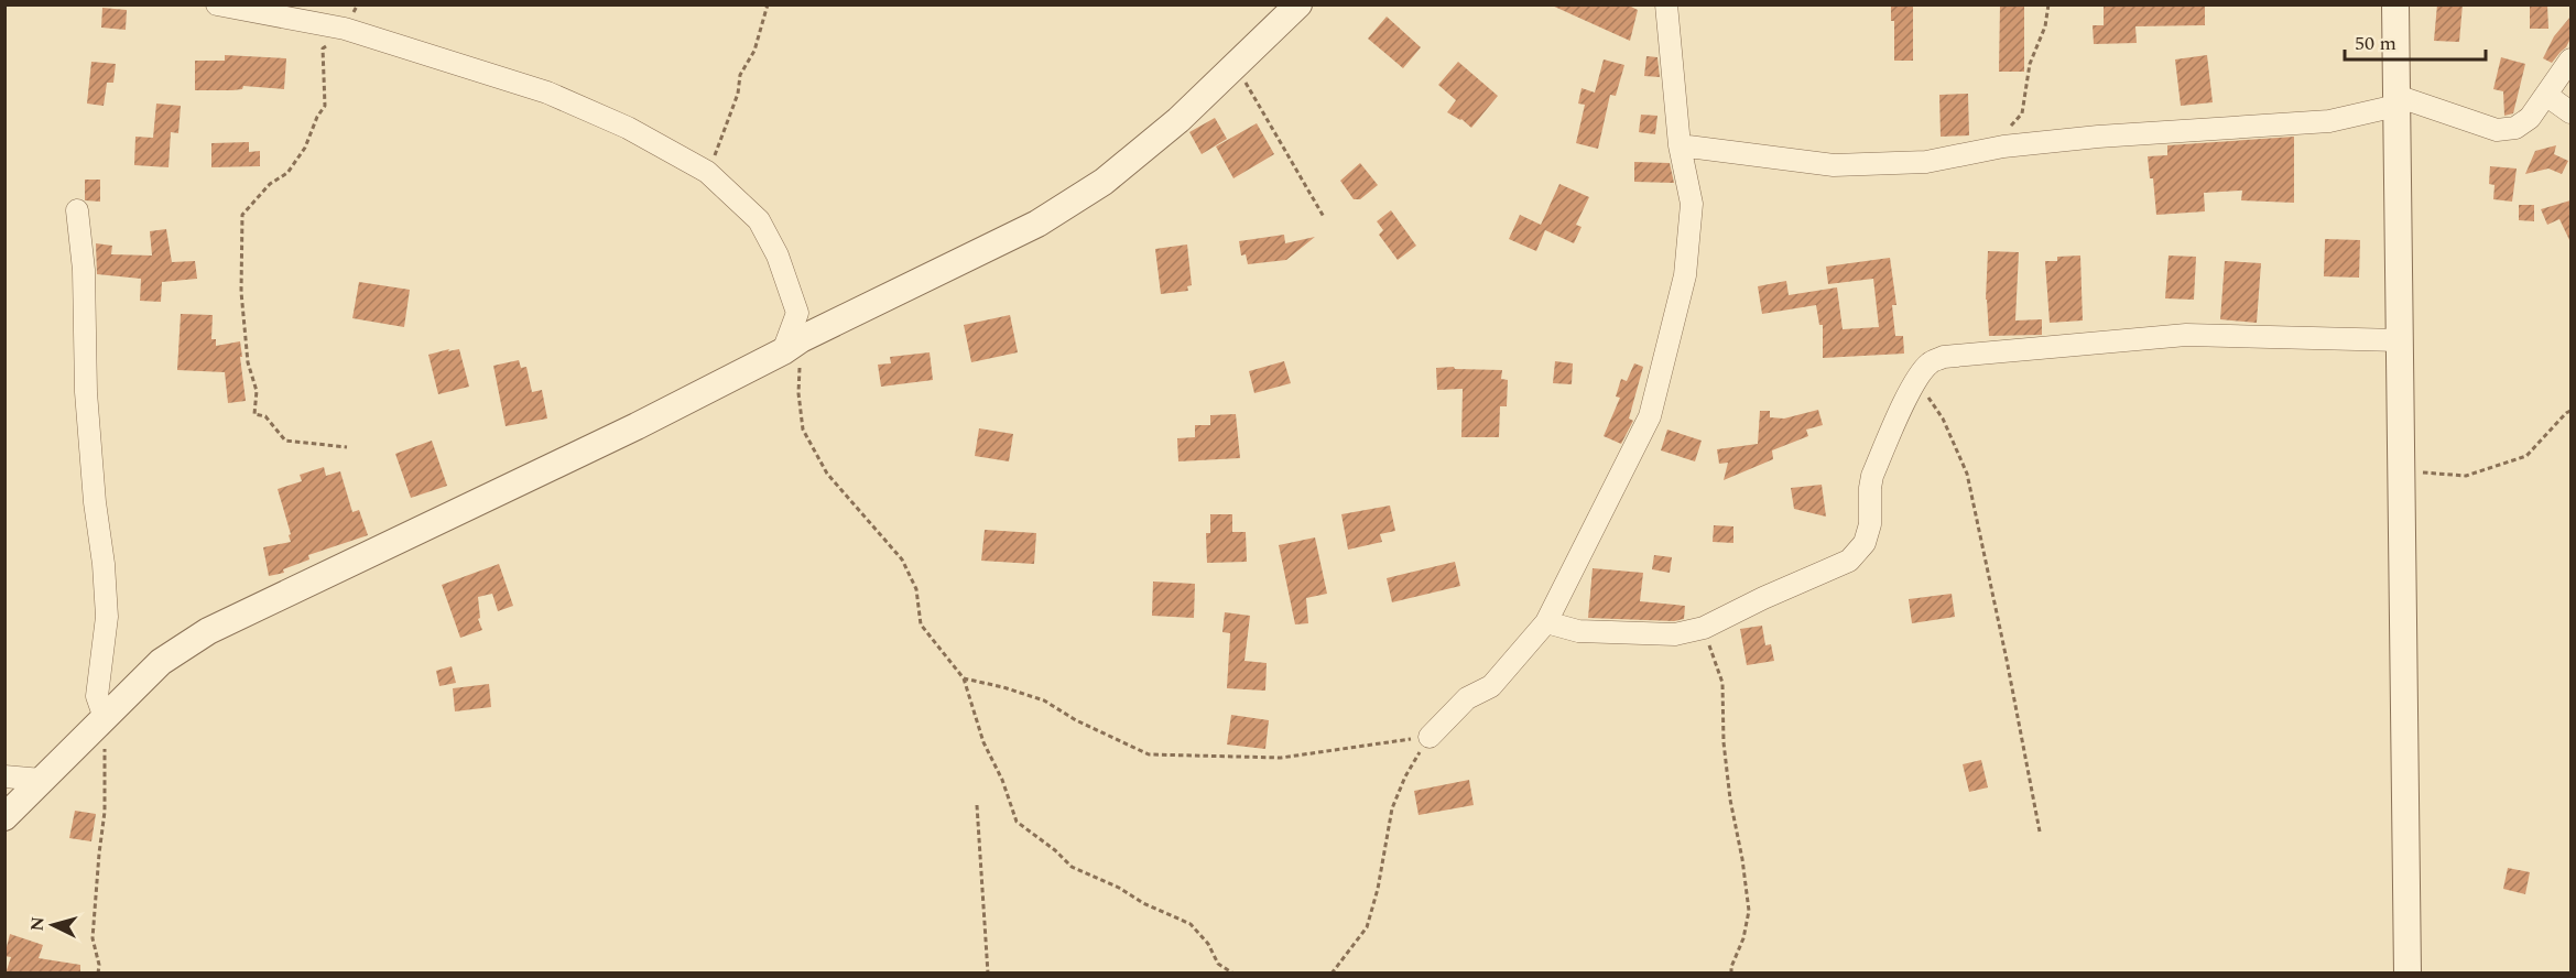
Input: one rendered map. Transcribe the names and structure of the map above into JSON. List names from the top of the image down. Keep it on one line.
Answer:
{"scale_bar":"50 m","north":"left"}
